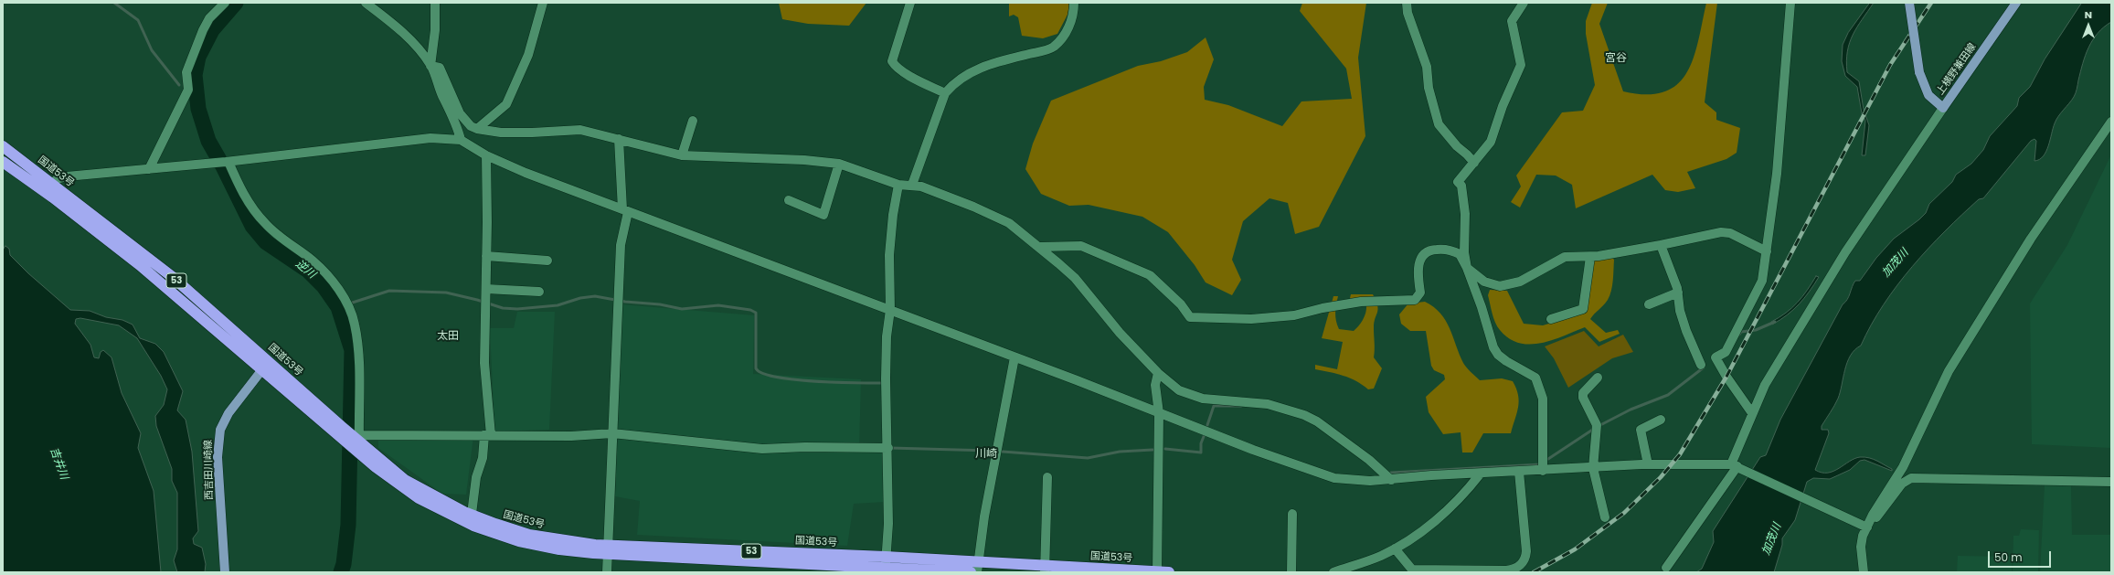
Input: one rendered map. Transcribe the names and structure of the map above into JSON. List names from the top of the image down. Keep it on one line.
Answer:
{"streets":{"highway":["国道53号","53"],"main road":["上横野兼田線","西吉田川崎線"]},"crossings":[["国道53号","西吉田川崎線"]],"districts":["宮谷","太田","川崎"],"water":["加茂川","逆川","吉井川"],"scale_bar":"50 m","north":"top"}
